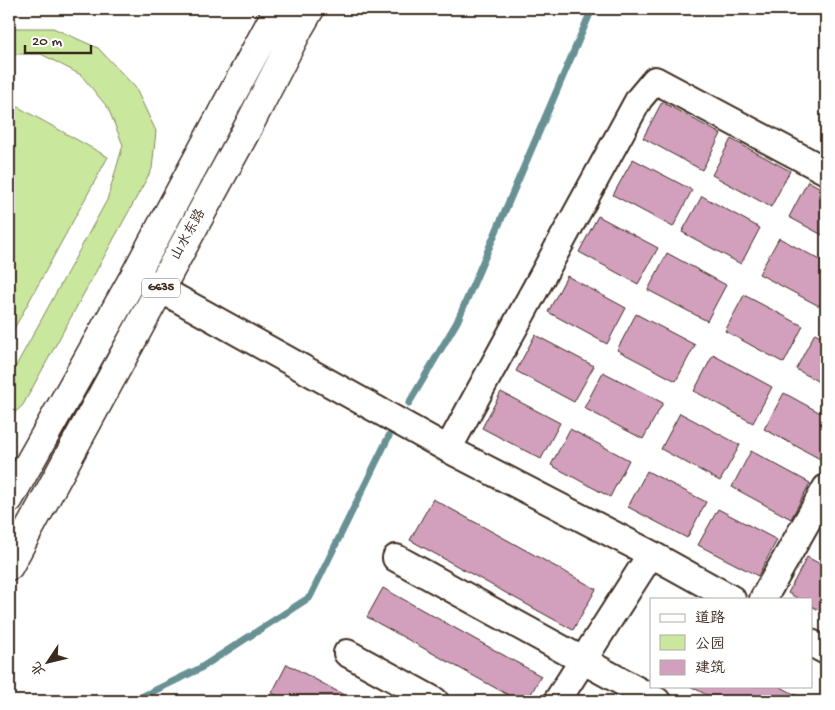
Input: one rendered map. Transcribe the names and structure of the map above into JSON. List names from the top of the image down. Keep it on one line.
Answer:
{"streets":{"highway":["山水东路","G635"]},"legend":["道路","公园","建筑"],"scale_bar":"20 m","north":"bottom left"}
